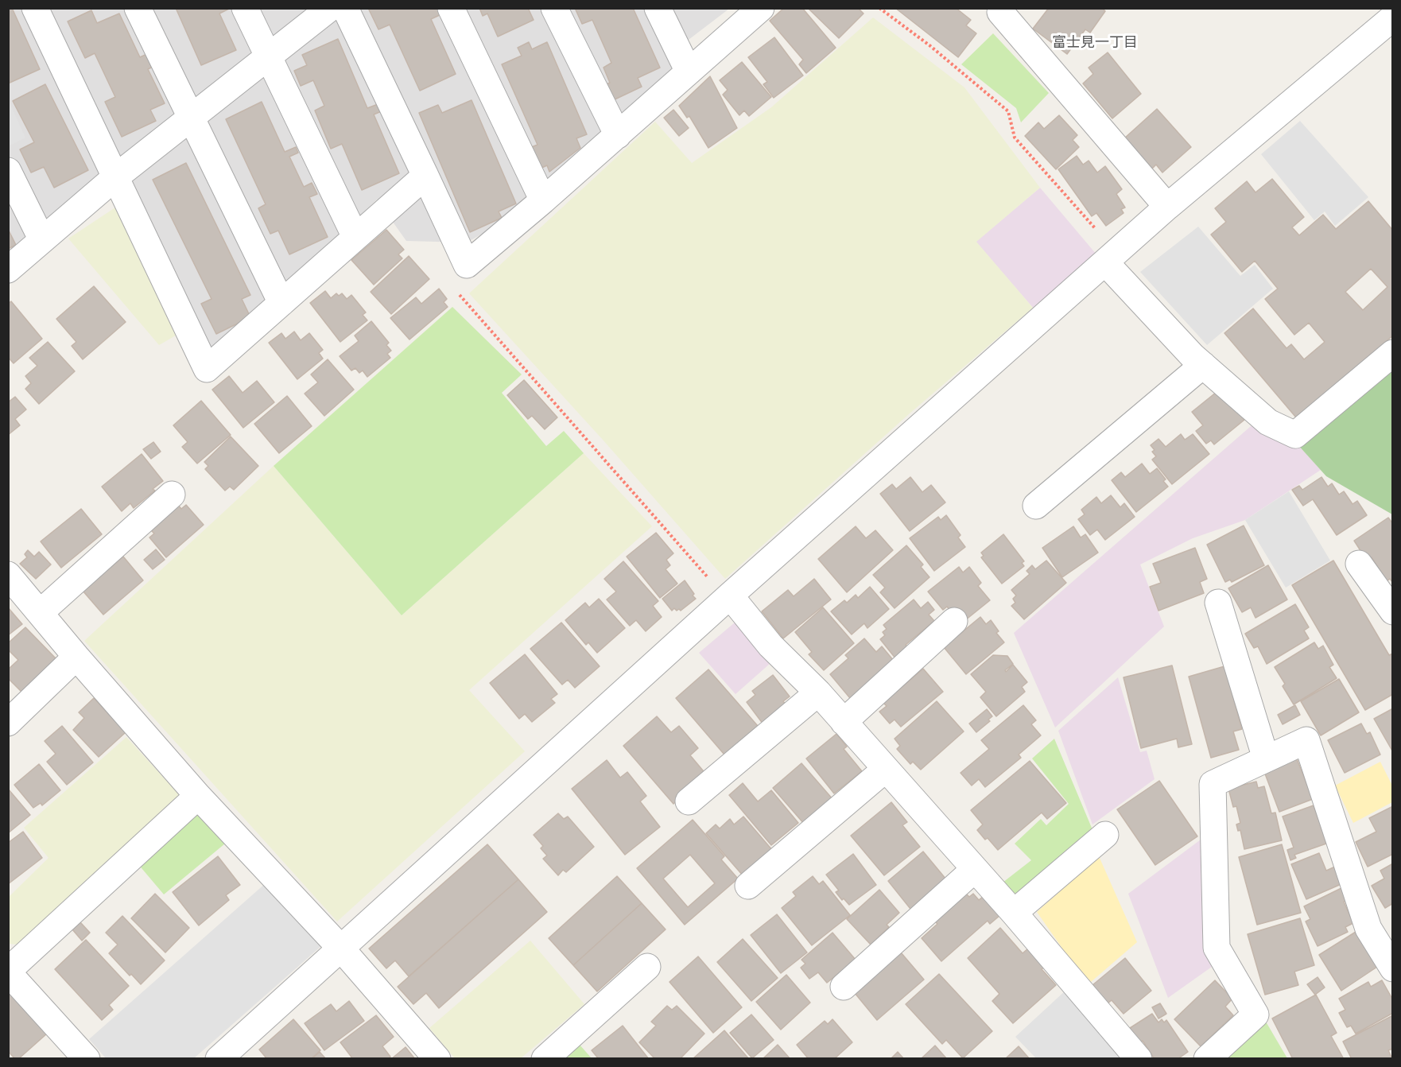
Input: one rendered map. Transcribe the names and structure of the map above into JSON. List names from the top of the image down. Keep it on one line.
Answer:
{"districts":["富士見一丁目"]}
